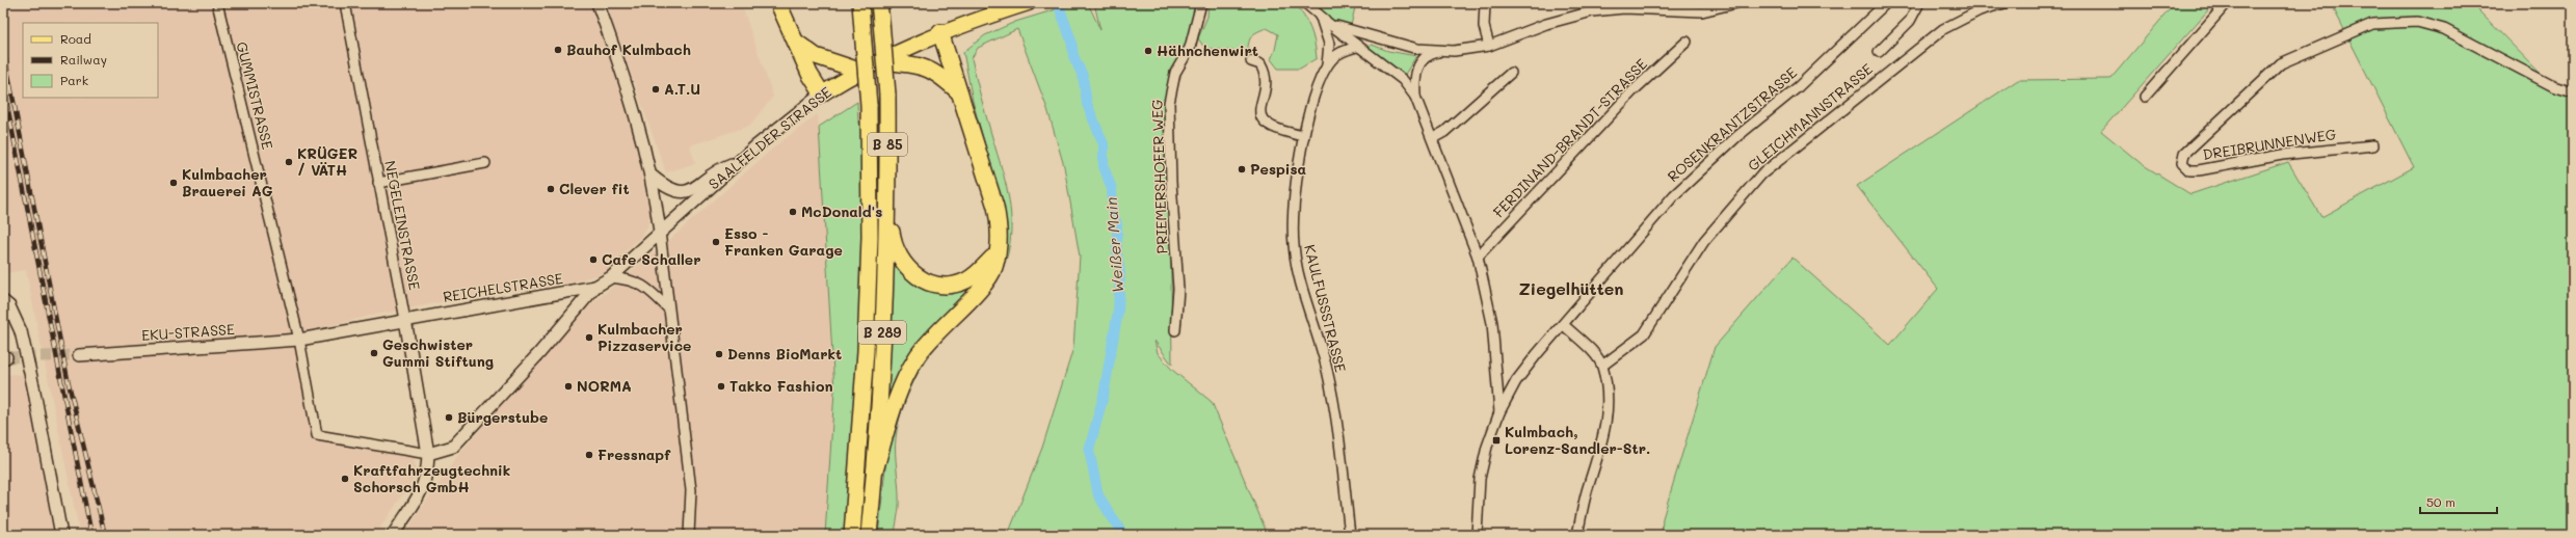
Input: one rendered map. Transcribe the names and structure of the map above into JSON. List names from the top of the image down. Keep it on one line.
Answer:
{"streets":{"highway":["B 85","B 289"],"main road":["SAALFELDER STRASSE"],"street":["GUMMISTRASSE","GLEICHMANNSTRASSE","ROSENKRANTZSTRASSE","FERDINAND-BRANDT-STRASSE","DREIBRUNNENWEG","PRIEMERSHOFER WEG","NEGELEINSTRASSE","REICHELSTRASSE","KAULFUSSSTRASSE","EKU-STRASSE"]},"crossings":[["GUMMISTRASSE","NEGELEINSTRASSE"],["GUMMISTRASSE","REICHELSTRASSE"],["GUMMISTRASSE","EKU-STRASSE"],["SAALFELDER STRASSE","REICHELSTRASSE"],["B 85","B 289"],["NEGELEINSTRASSE","REICHELSTRASSE"],["REICHELSTRASSE","EKU-STRASSE"]],"districts":["Ziegelhütten"],"water":["Weißer Main"],"places":{"other":["Bauhof Kulmbach","Hähnchenwirt","A.T.U","KRÜGER / VÄTH","Pespisa","Kulmbacher Brauerei AG","Clever fit","McDonald's","Esso - Franken Garage","Cafe Schaller","Kulmbacher Pizzaservice","Geschwister Gummi Stiftung","Denns BioMarkt","NORMA","Takko Fashion","Bürgerstube","Fressnapf","Kraftfahrzeugtechnik Schorsch GmbH"],"transit":["Kulmbach, Lorenz-Sandler-Str."]},"legend":["Road","Railway","Park"],"scale_bar":"50 m"}
